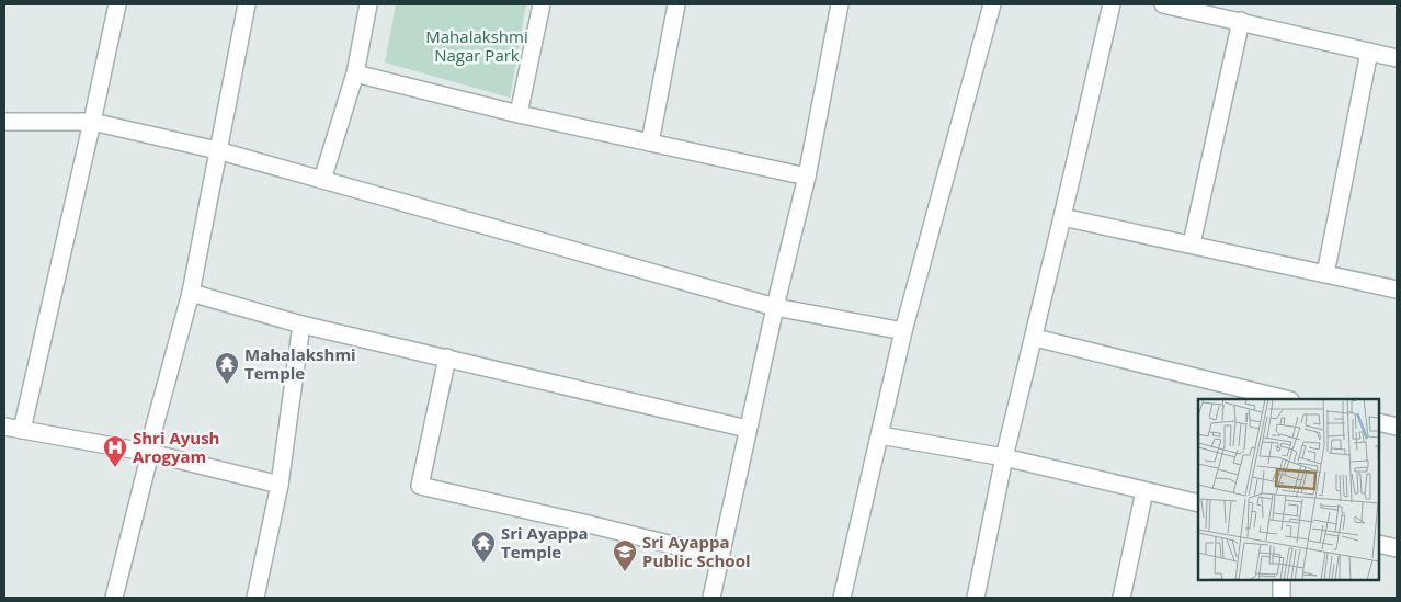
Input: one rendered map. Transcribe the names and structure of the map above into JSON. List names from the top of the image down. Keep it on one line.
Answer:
{"parks":["Mahalakshmi Nagar Park"],"places":{"temple":["Mahalakshmi Temple","Sri Ayappa Temple"],"hospital":["Shri Ayush Arogyam"],"school or university":["Sri Ayappa Public School"]}}
